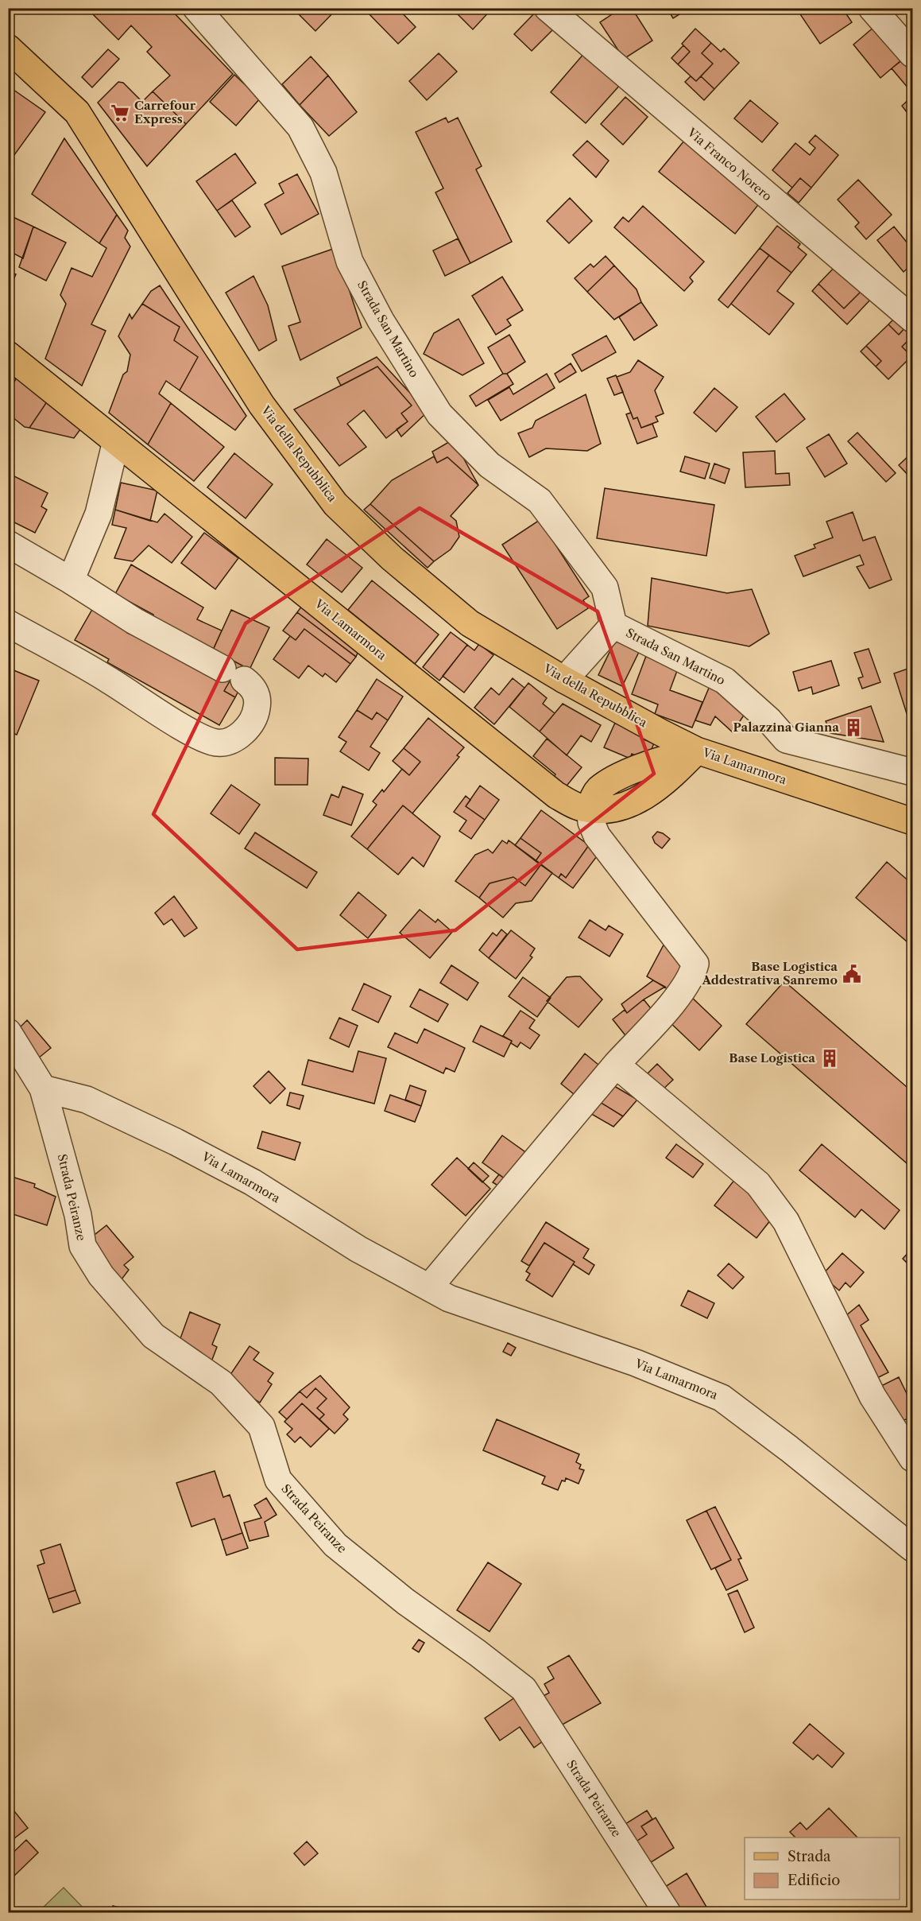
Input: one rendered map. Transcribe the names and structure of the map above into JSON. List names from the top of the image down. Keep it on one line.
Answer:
{"streets":{"main road":["Via della Repubblica","Via Lamarmora"],"street":["Via Franco Norero","Strada San Martino","Strada Peiranze"]},"crossings":[["Strada San Martino","Via della Repubblica"],["Via della Repubblica","Via Lamarmora"],["Via Lamarmora","Strada Peiranze"]],"places":{"supermarket":["Carrefour Express"],"building":["Palazzina Gianna","Base Logistica"],"public building":["Base Logistica Addestrativa Sanremo"]},"legend":["Strada","Edificio"]}
